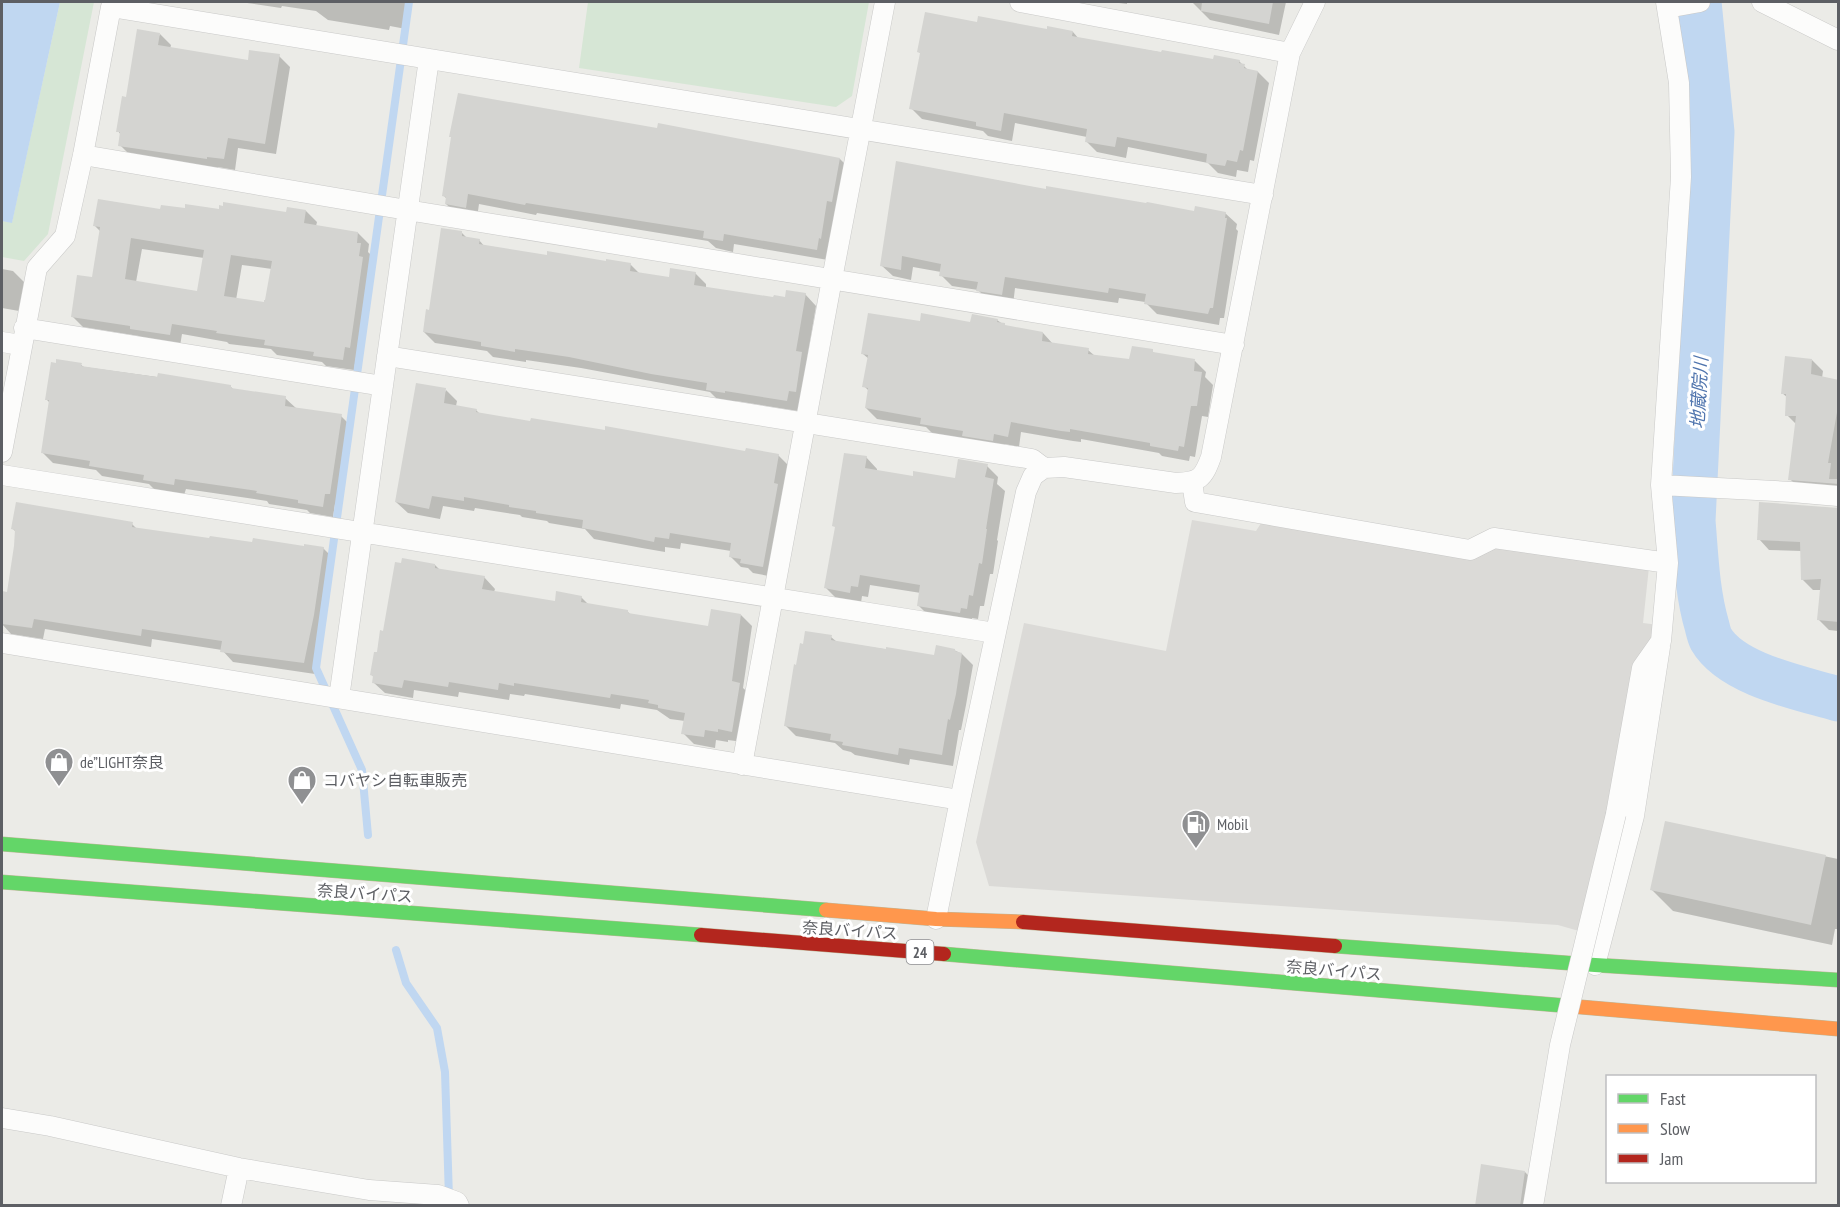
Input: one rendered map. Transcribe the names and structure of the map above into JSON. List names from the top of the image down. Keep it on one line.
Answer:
{"streets":{"highway":["奈良バイパス","24"]},"water":["地蔵院川"],"places":{"shop":["de”LIGHT奈良","コバヤシ自転車販売"],"fuel station":["Mobil"]},"legend":["Fast","Slow","Jam"]}
